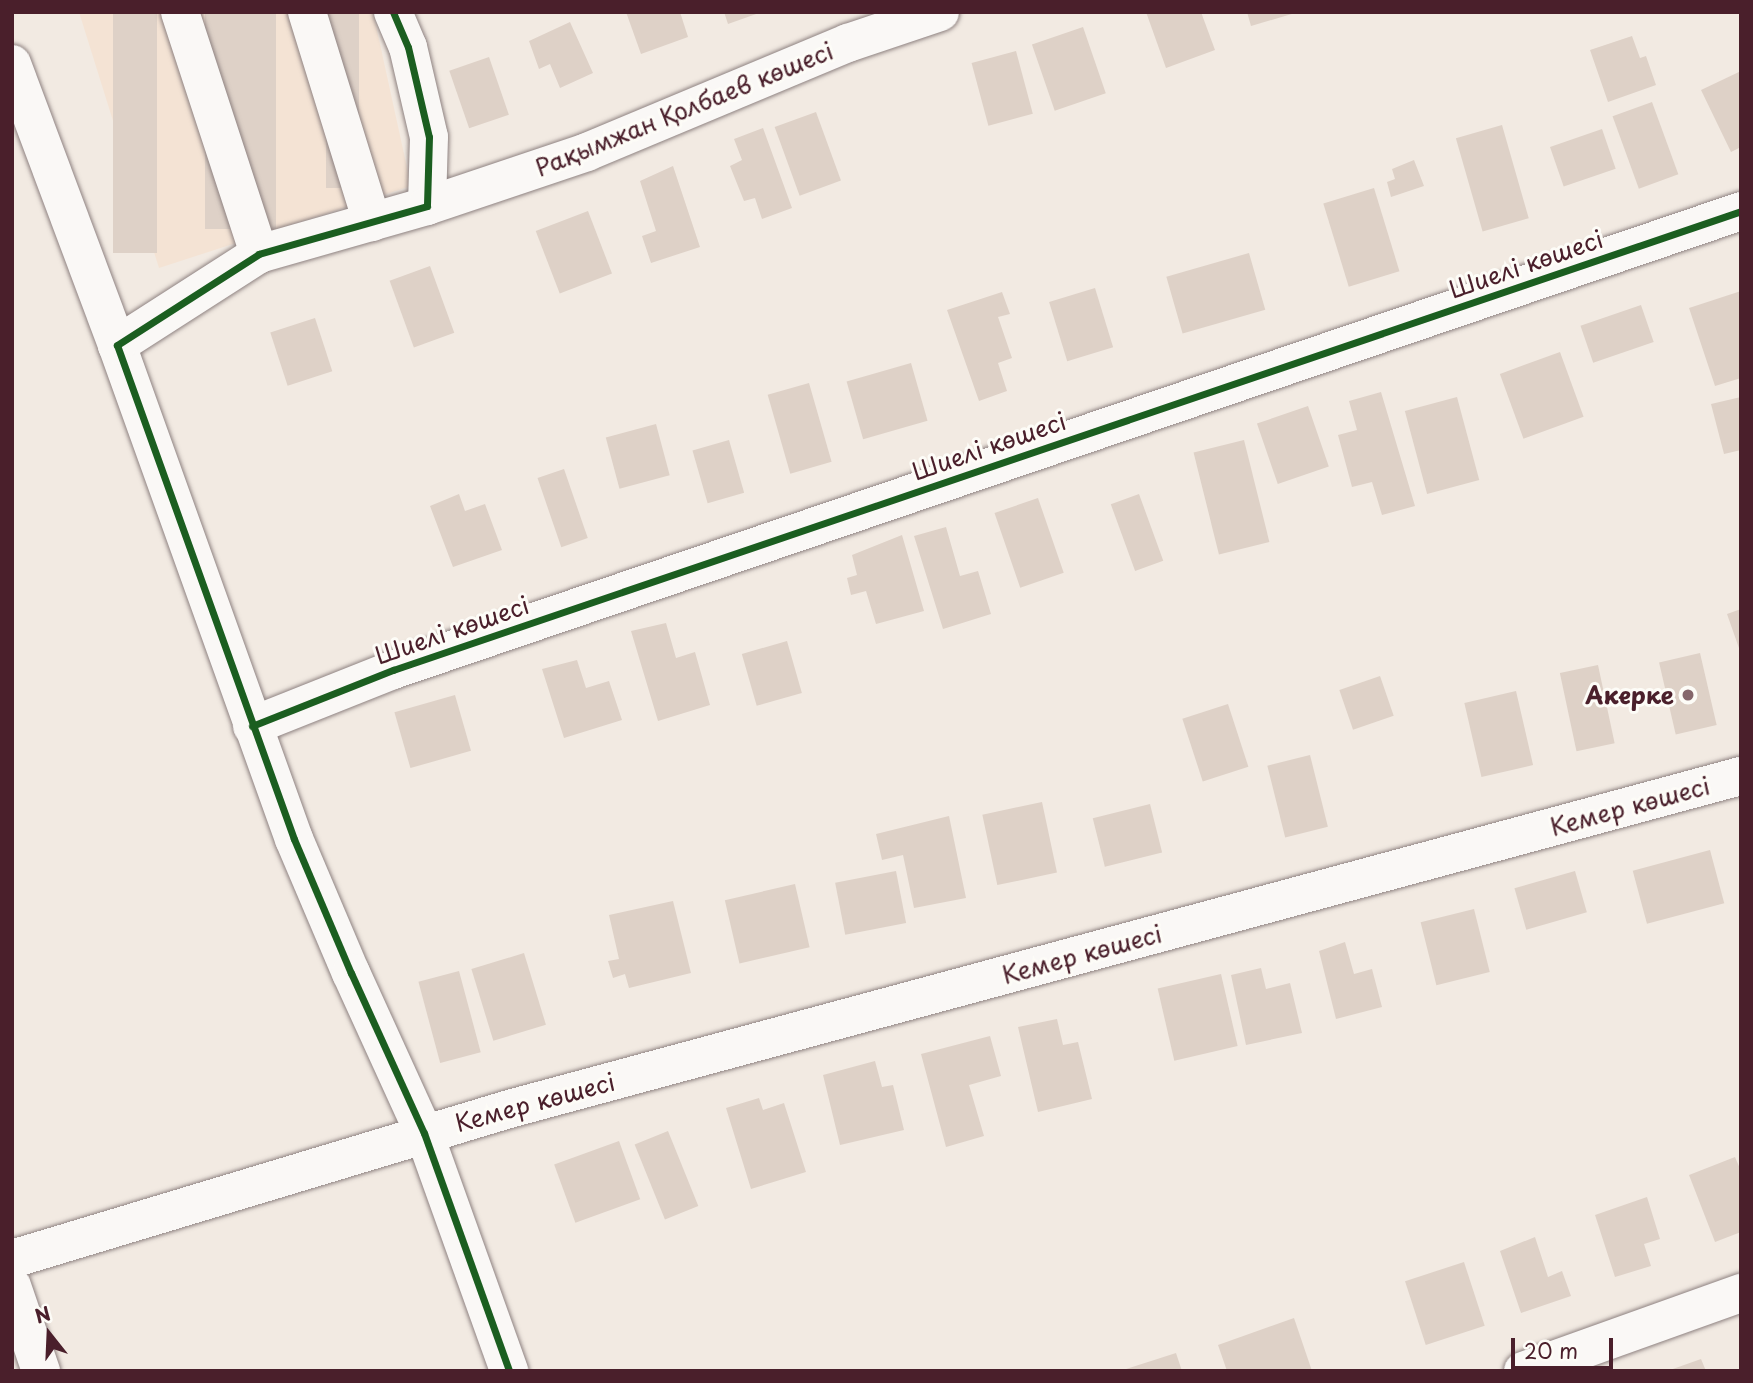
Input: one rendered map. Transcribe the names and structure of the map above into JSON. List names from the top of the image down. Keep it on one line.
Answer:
{"streets":{"street":["Рақымжан Қолбаев көшесі","Шиелі көшесі","Кемер көшесі"]},"places":["Акерке"],"scale_bar":"20 m","north":"top"}
